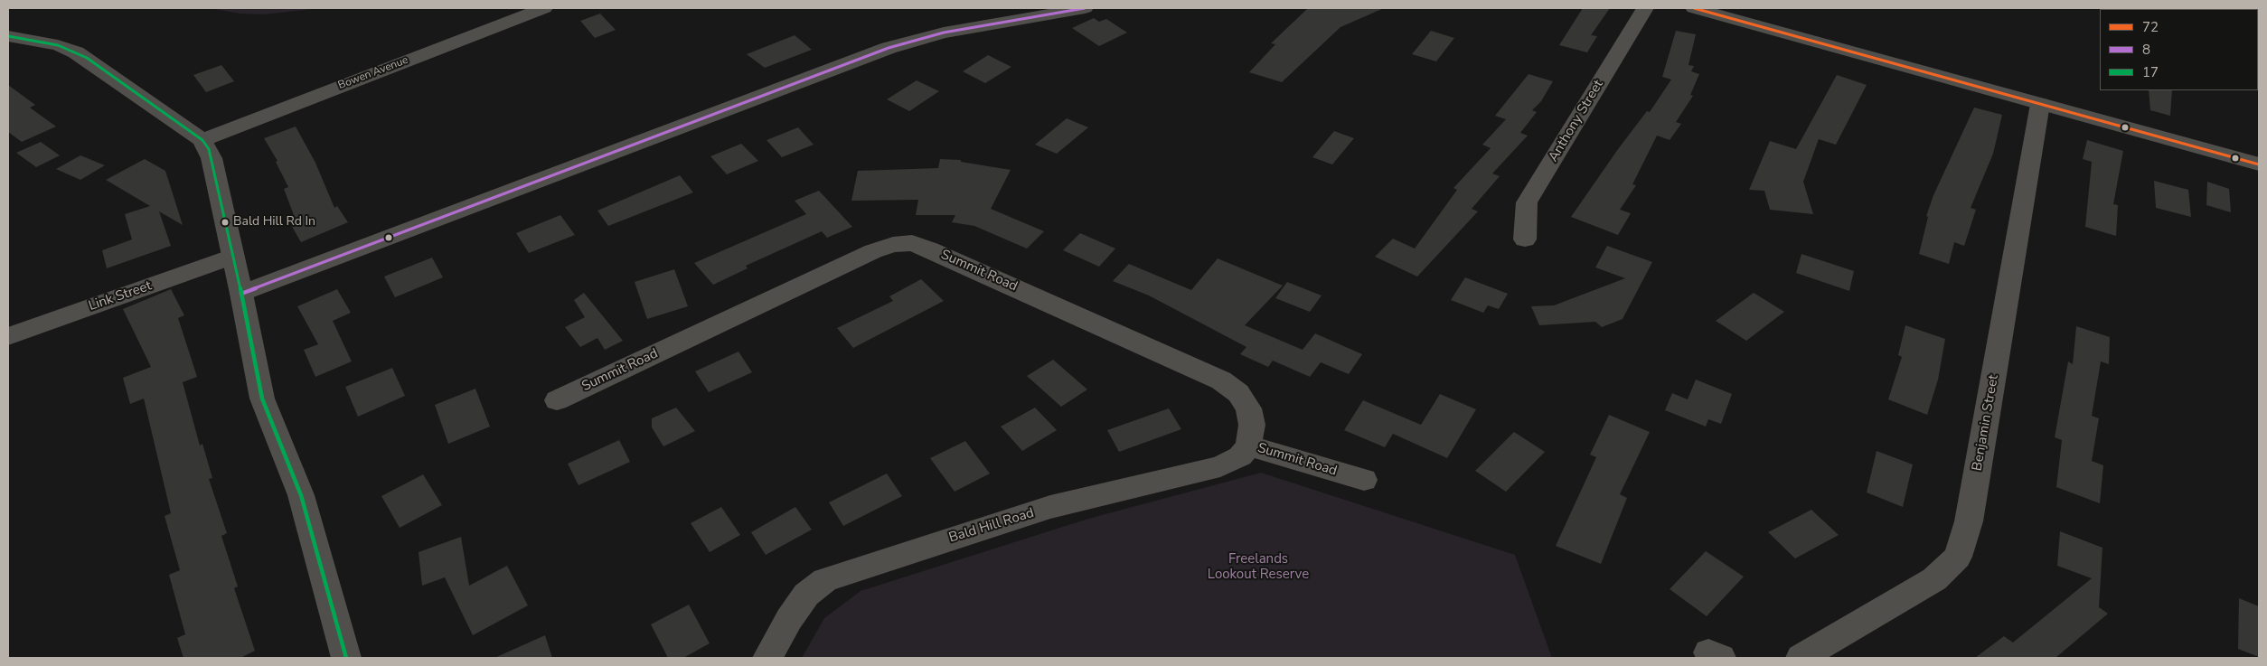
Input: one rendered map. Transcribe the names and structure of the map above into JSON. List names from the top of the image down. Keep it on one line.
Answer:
{"streets":{"street":["Bowen Avenue","Anthony Street","Summit Road","Link Street","Benjamin Street","Bald Hill Road"]},"crossings":[["Summit Road","Bald Hill Road"]],"parks":["Freelands Lookout Reserve"],"places":["Bald Hill Rd In"],"lines":["transit line 72","transit line 8","transit line 17"],"legend":["72","8","17"]}
